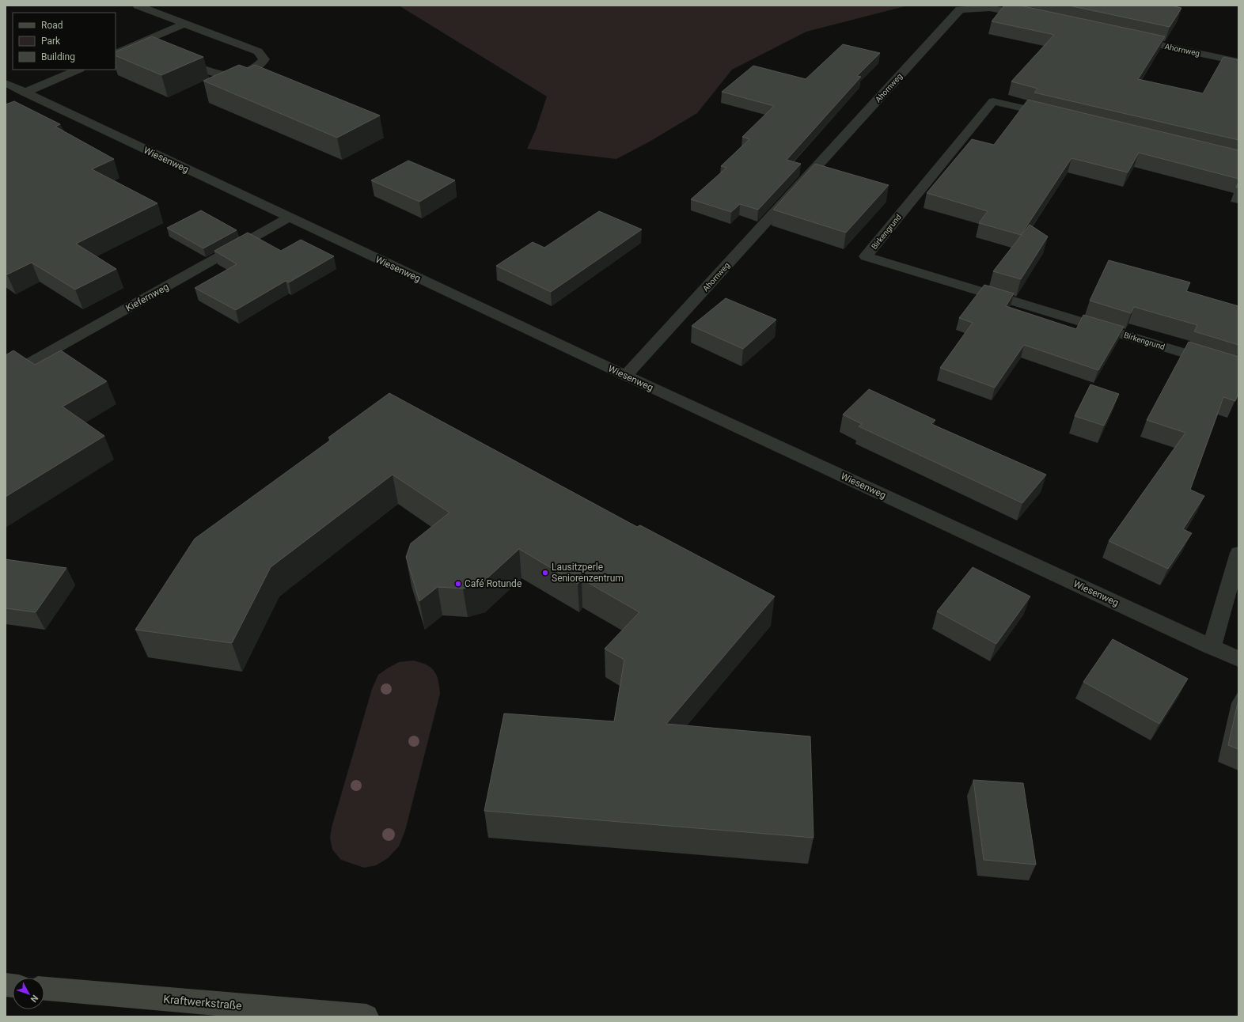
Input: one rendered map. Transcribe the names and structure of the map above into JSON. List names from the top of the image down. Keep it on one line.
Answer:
{"streets":{"main road":["Kraftwerkstraße"],"street":["Ahornweg","Wiesenweg","Birkengrund","Kiefernweg"]},"crossings":[["Ahornweg","Wiesenweg"],["Wiesenweg","Kiefernweg"]],"places":["Lausitzperle Seniorenzentrum","Café Rotunde"],"legend":["Road","Park","Building"],"north":"bottom right"}
